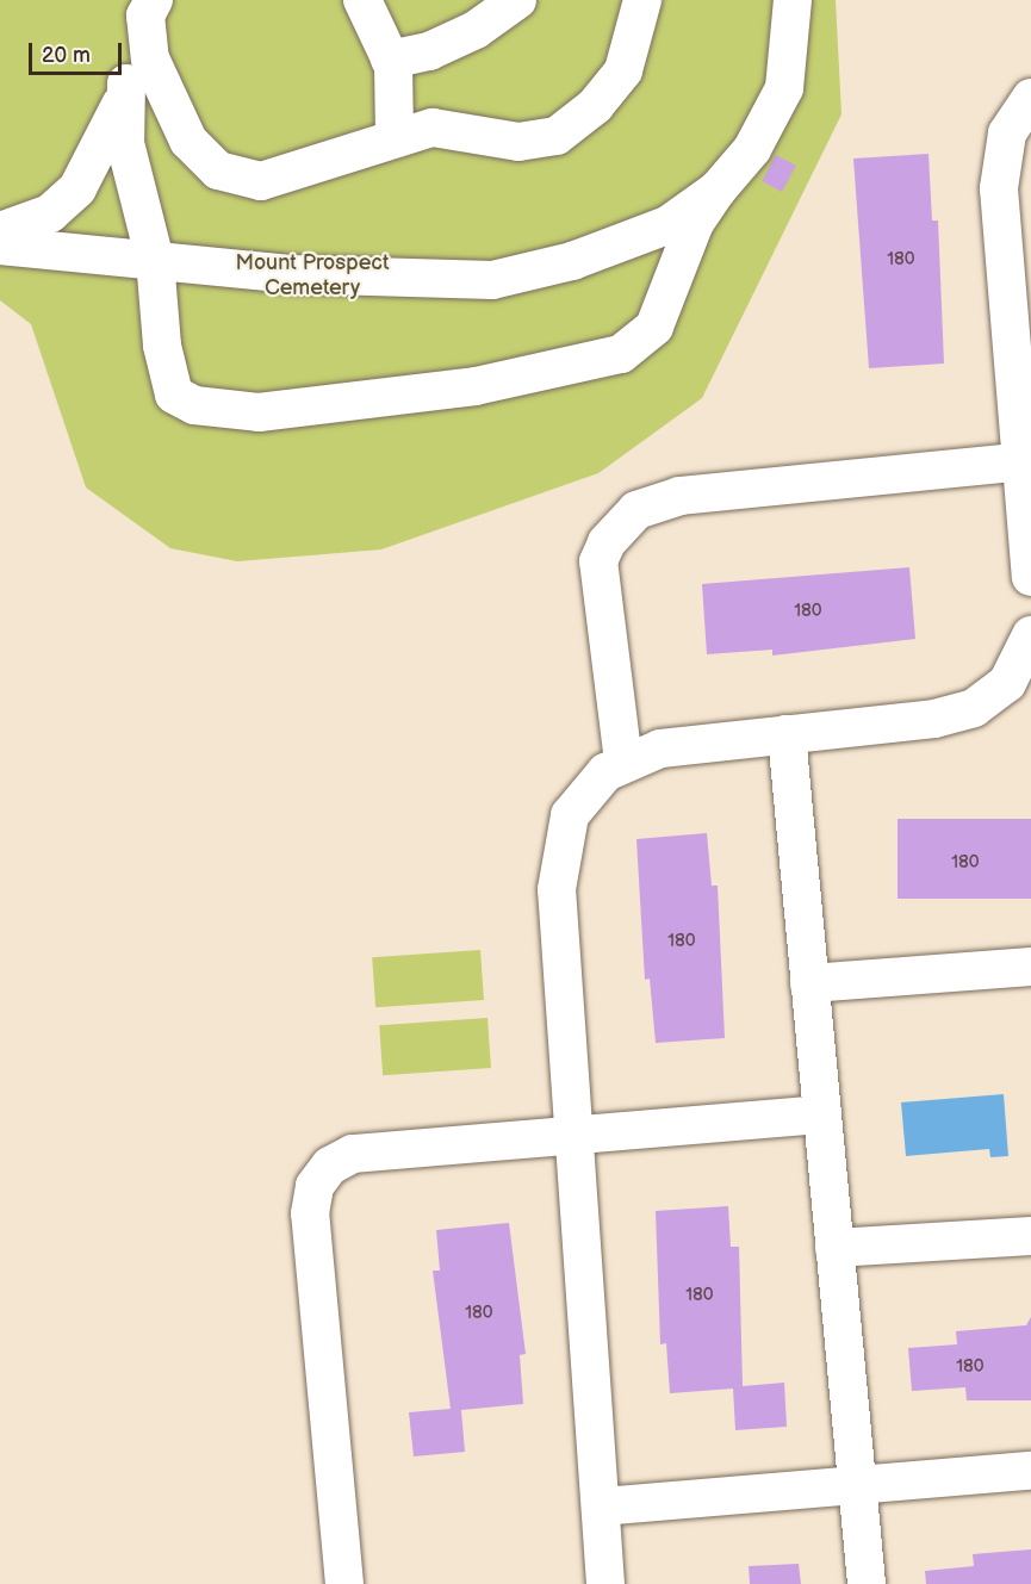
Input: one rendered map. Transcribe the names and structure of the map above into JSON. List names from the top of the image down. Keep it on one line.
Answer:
{"parks":["Mount Prospect Cemetery"],"house_numbers":["180","180","180","180","180","180","180"],"scale_bar":"20 m"}
